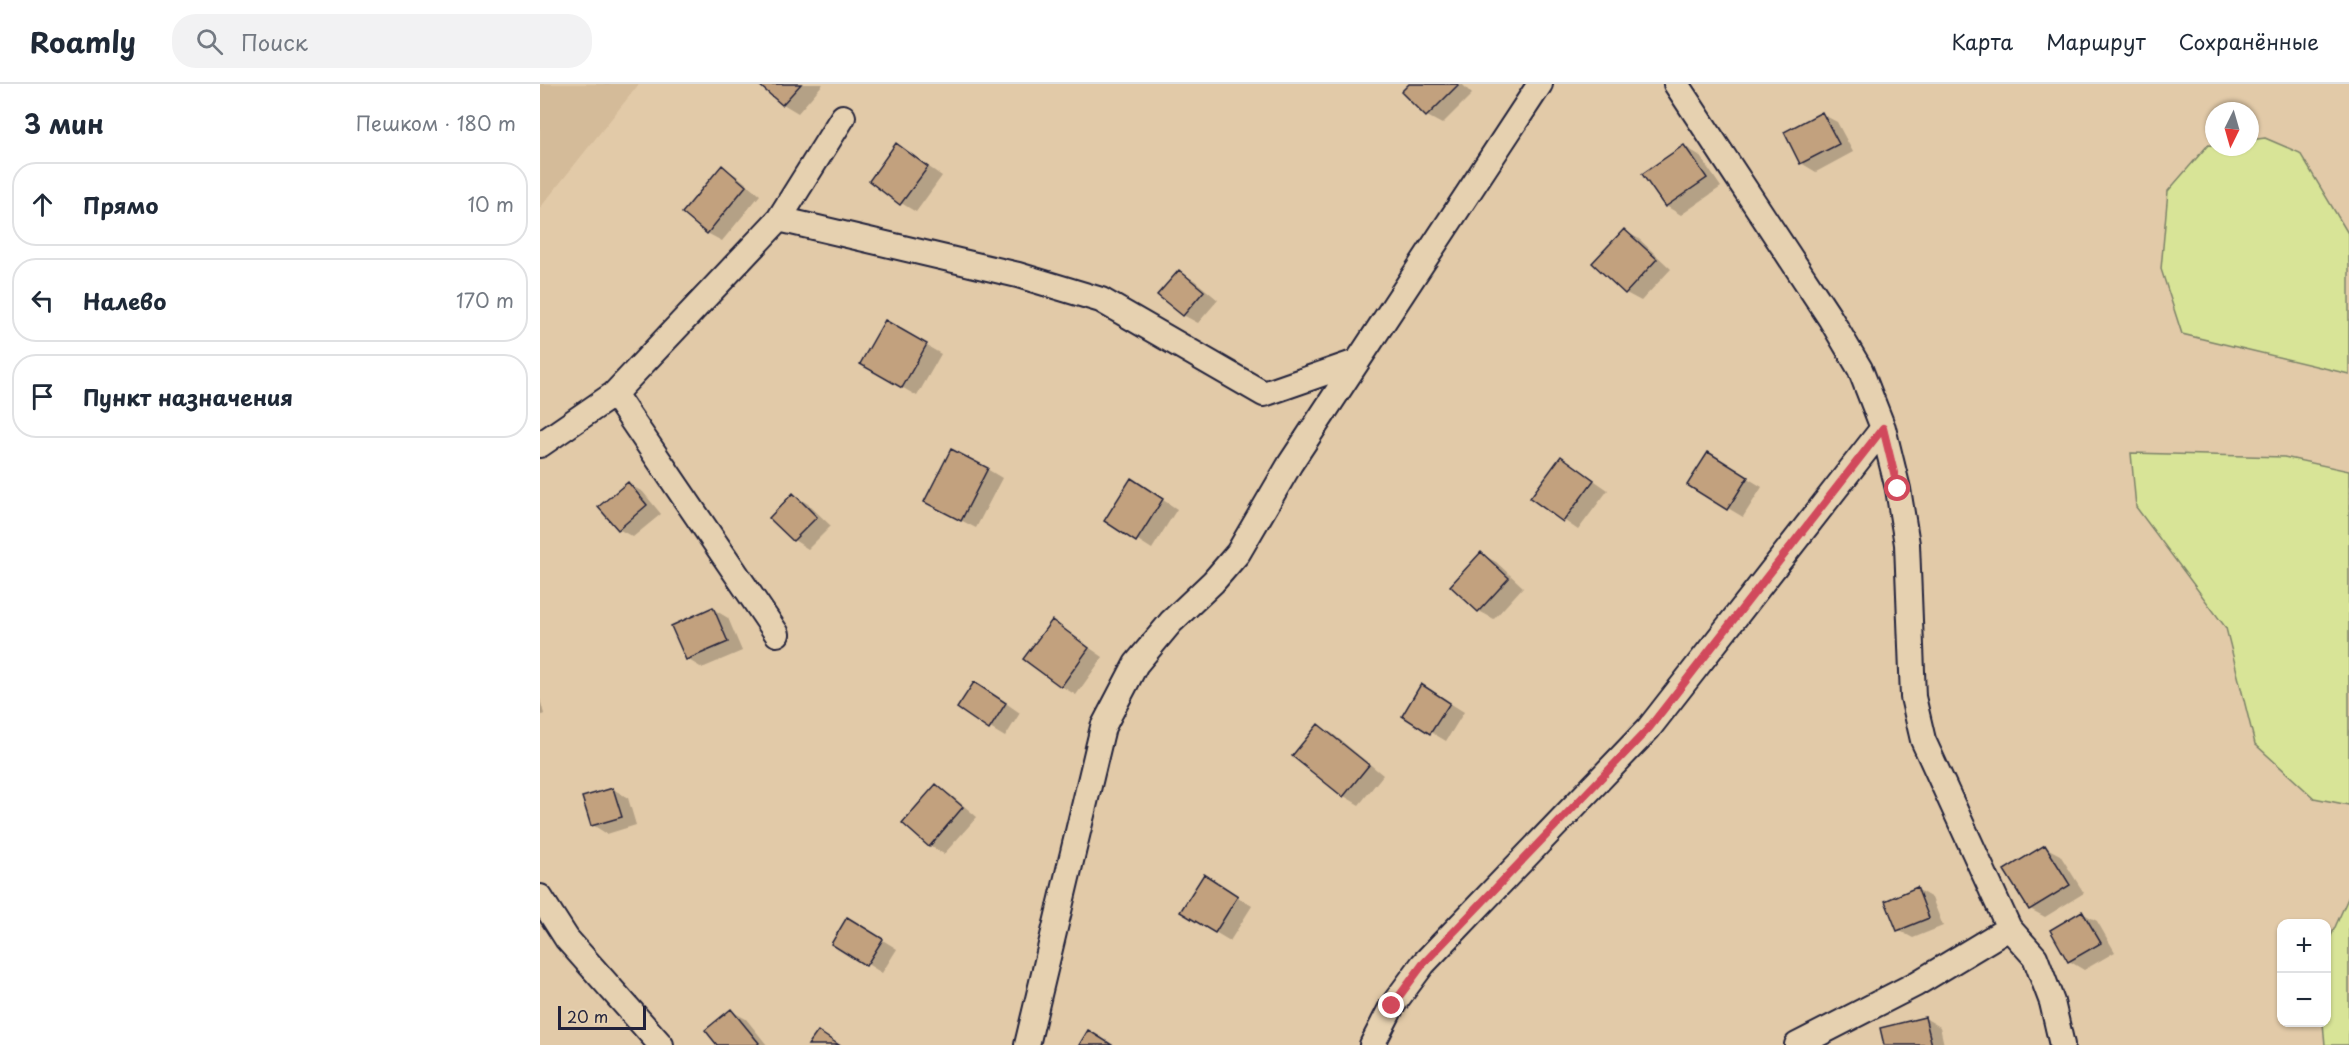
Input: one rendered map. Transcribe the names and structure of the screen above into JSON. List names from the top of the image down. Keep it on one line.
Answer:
{"scale_bar":"20 m","north":"bottom","page":{"header":"Roamly","search":"Поиск","nav":["Карта","Маршрут","Сохранённые"],"heading":["3 мин","Пешком · 180 m"],"list":[["Прямо","10 m"],["Налево","170 m"],"Пункт назначения"],"map_buttons":["+","−"],"scale":"20 m"}}
